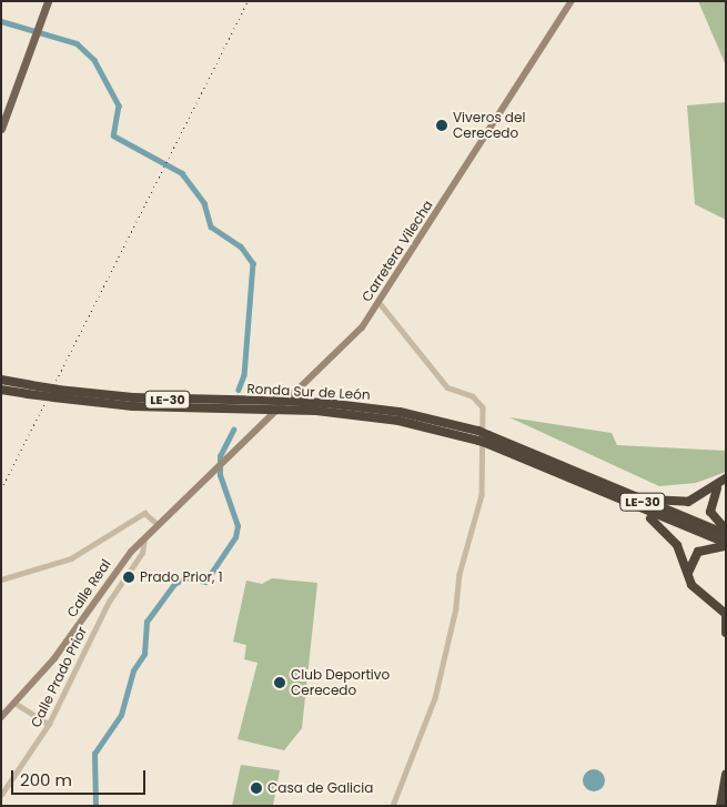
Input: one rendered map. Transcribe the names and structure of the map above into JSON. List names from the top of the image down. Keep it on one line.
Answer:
{"streets":{"highway":["Ronda Sur de León","LE-30"],"street":["Carretera Vilecha","Calle Real","Calle Prado Prior"]},"crossings":[["Carretera Vilecha","Calle Real"],["Calle Real","Calle Prado Prior"]],"places":["Viveros del Cerecedo","Prado Prior, 1","Club Deportivo Cerecedo","Casa de Galicia"],"scale_bar":"200 m"}
